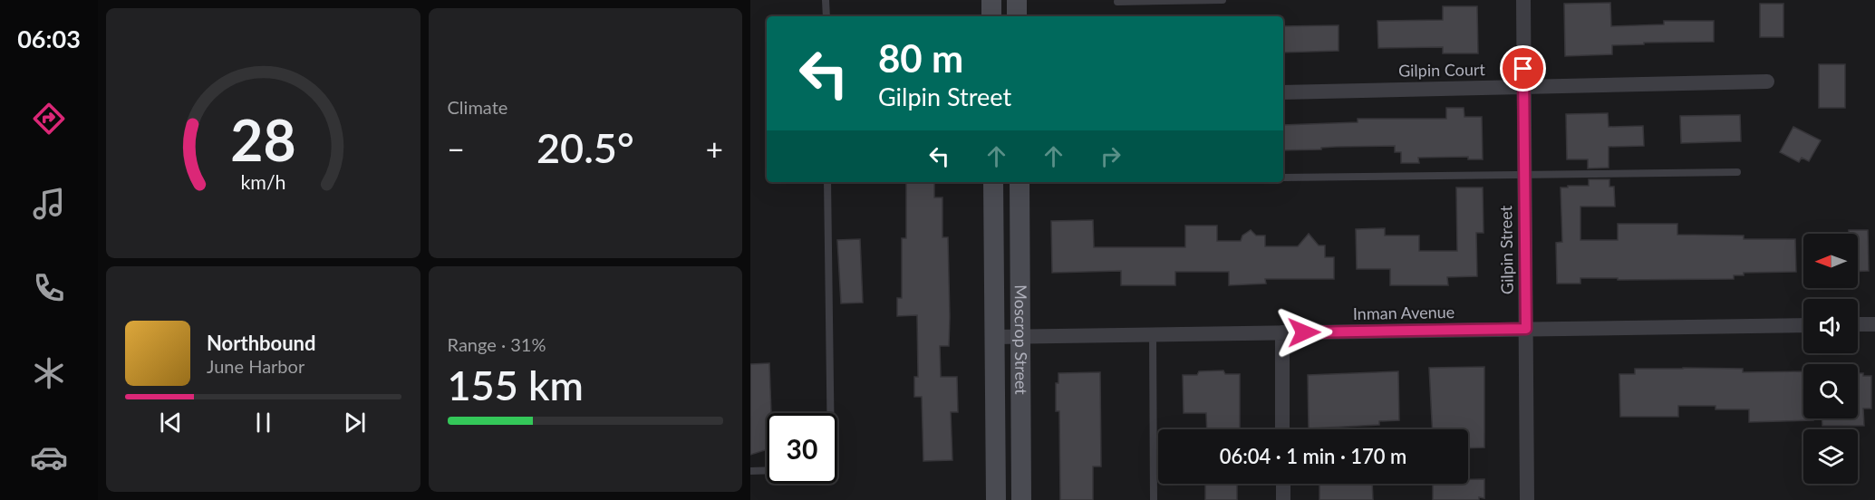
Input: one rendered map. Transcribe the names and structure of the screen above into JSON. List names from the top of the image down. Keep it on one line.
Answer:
{"streets":{"street":["Gilpin Court","Gilpin Street","Inman Avenue","Moscrop Street"]},"crossings":[["Gilpin Court","Gilpin Street"],["Gilpin Street","Inman Avenue"],["Inman Avenue","Moscrop Street"]],"north":"left","page":{"tabs":"06:03","tile":["Climate",["Range · 31%","155 km"]],"turn":["80 m","Gilpin Street"],"heat":["−","20.5°","+"],"song":["Northbound","June Harbor"],"limit":"30","trip":"06:04 · 1 min · 170 m","gauge":["28","km/h"]}}
